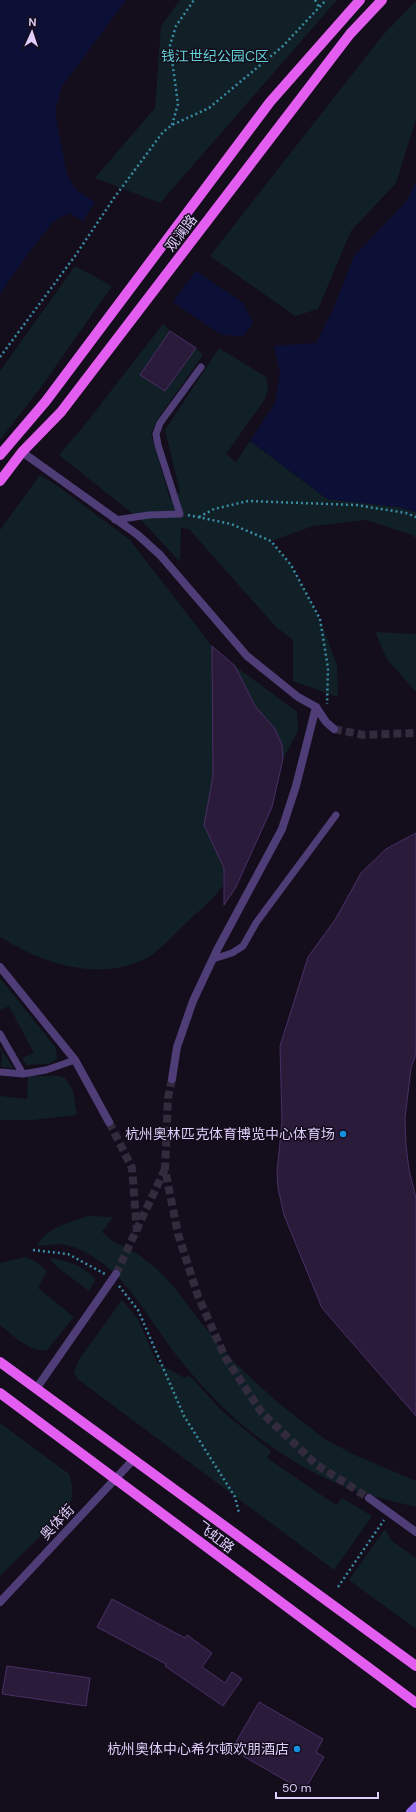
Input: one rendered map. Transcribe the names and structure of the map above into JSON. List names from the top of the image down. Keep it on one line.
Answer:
{"streets":{"main road":["观澜路","飞虹路"],"street":["奥体街"]},"crossings":[["奥体街","飞虹路"]],"parks":["钱江世纪公园C区"],"places":["杭州奥林匹克体育博览中心体育场","杭州奥体中心希尔顿欢朋酒店"],"scale_bar":"50 m","north":"top"}
